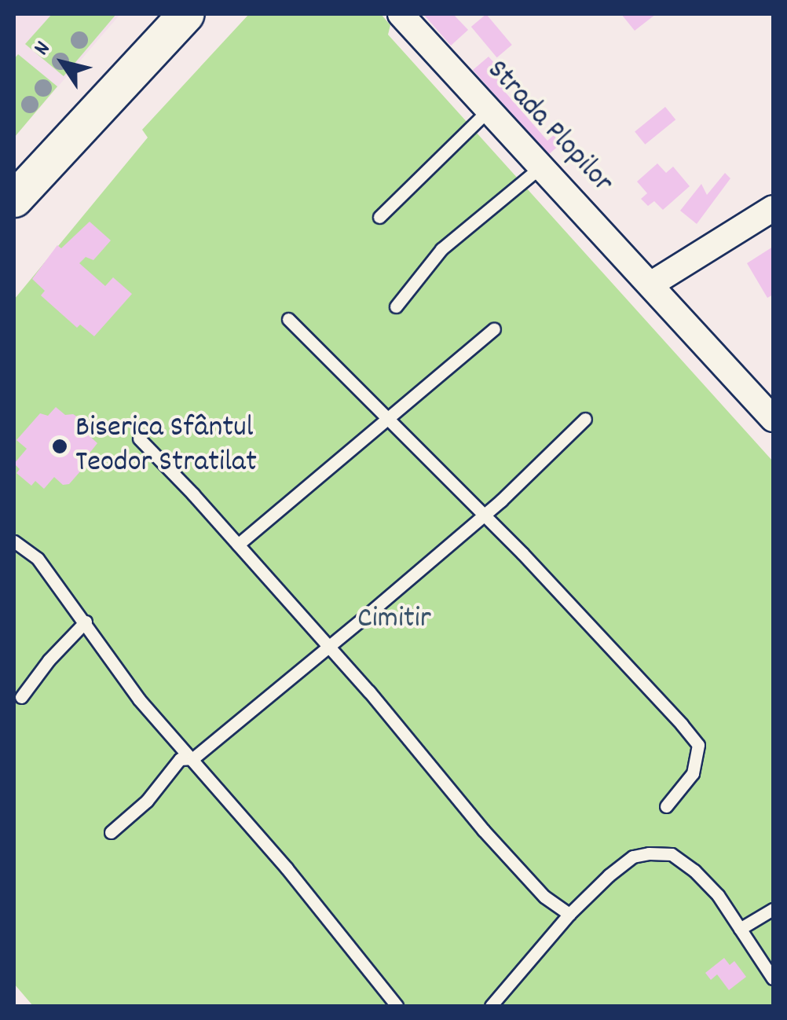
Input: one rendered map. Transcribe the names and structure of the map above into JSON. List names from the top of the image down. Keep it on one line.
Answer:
{"streets":{"street":["Strada Plopilor"]},"parks":["Cimitir"],"places":["Biserica Sfântul Teodor Stratilat"],"north":"top left"}
